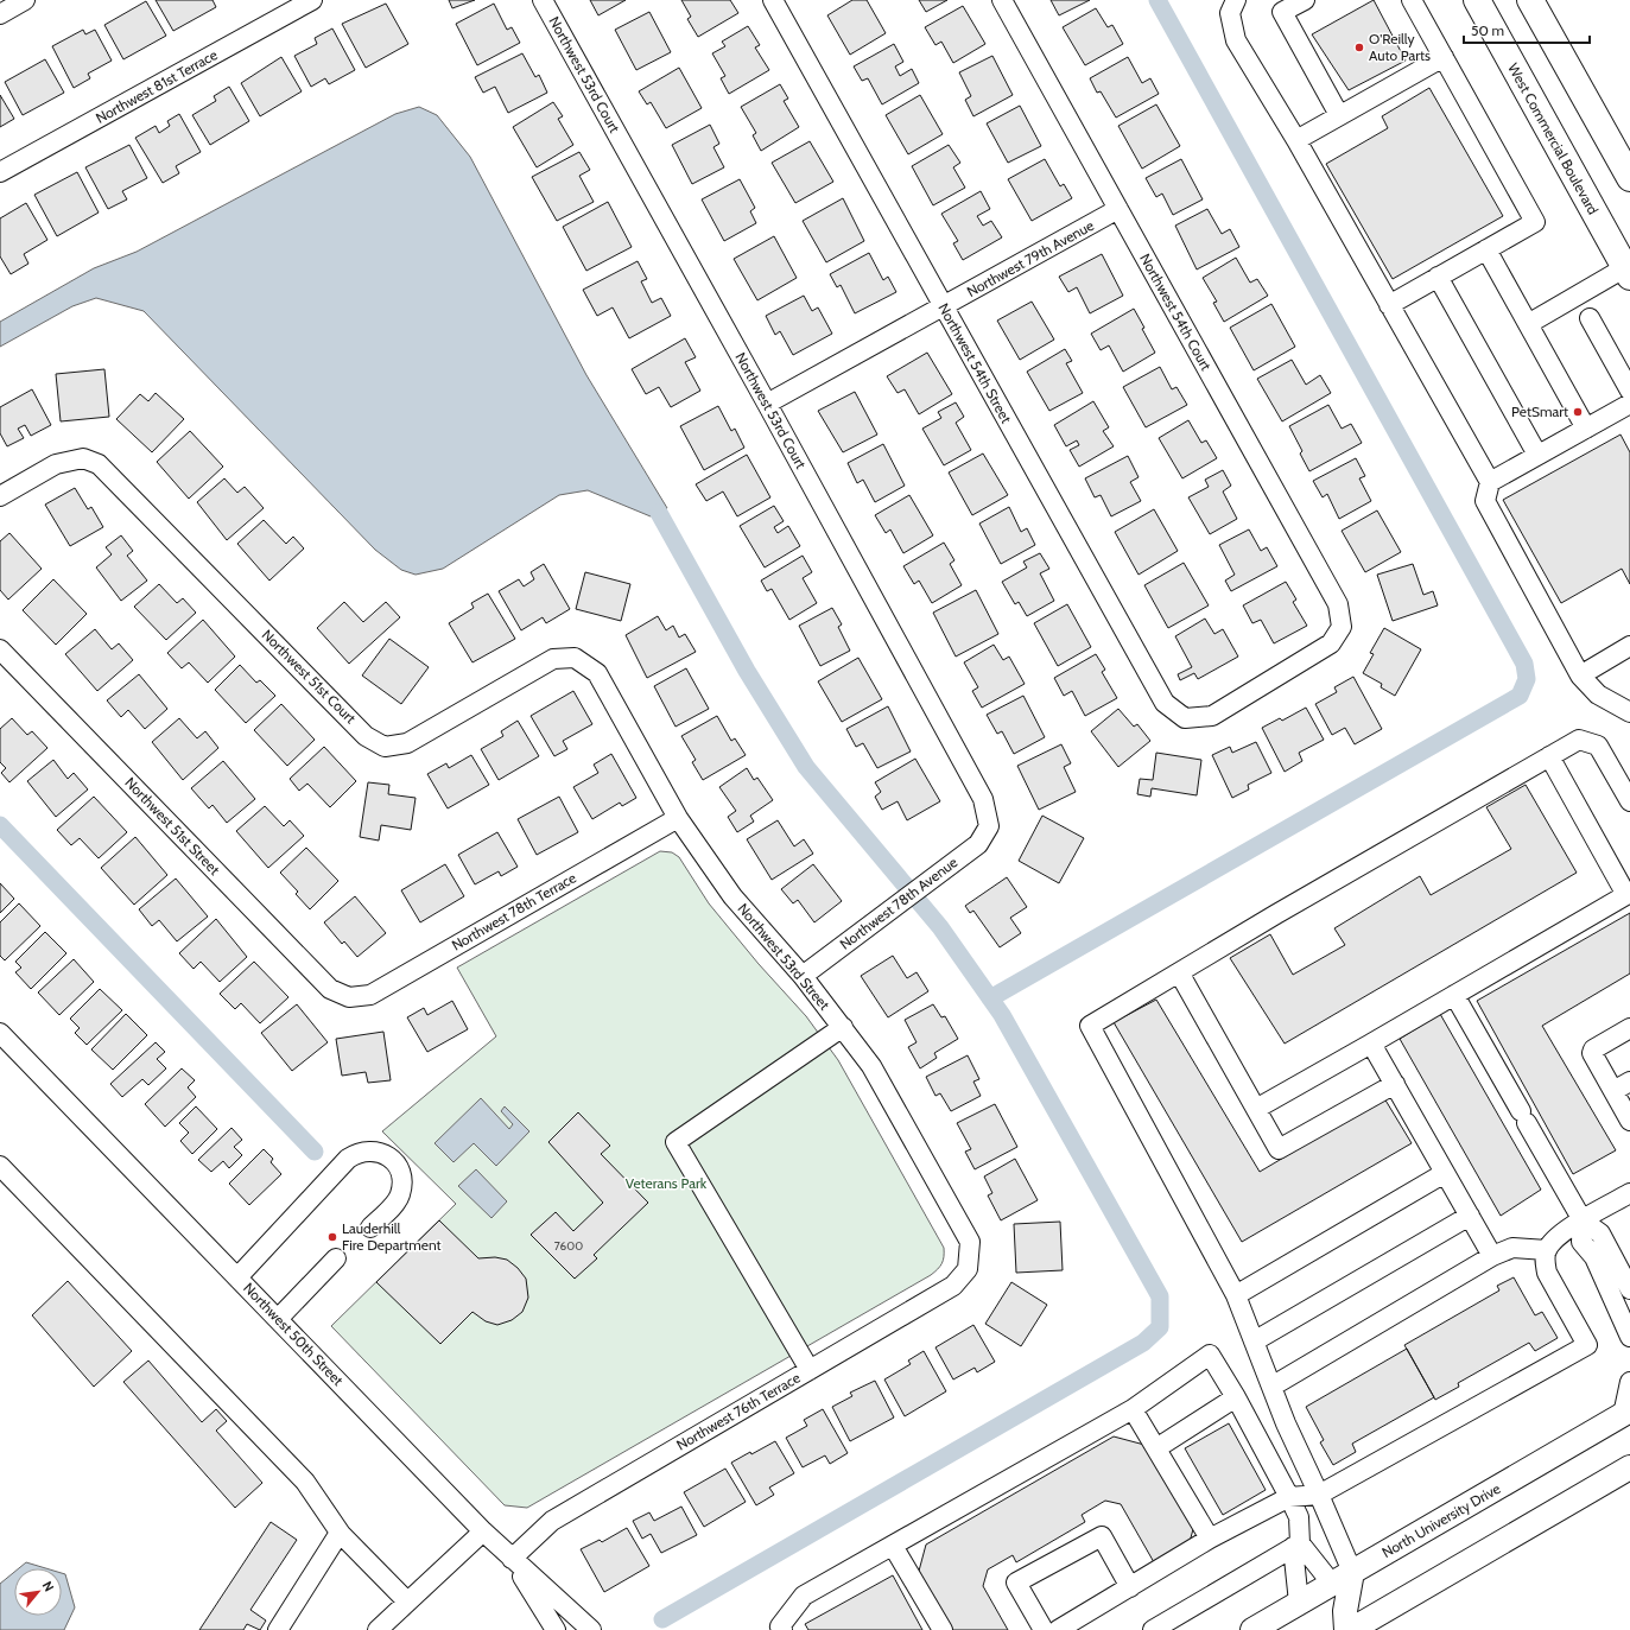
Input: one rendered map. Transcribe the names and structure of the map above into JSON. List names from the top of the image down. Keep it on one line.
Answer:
{"streets":{"highway":["West Commercial Boulevard"],"main road":["North University Drive"],"street":["Northwest 53rd Court","Northwest 81st Terrace","Northwest 79th Avenue","Northwest 54th Court","Northwest 54th Street","Northwest 51st Court","Northwest 51st Street","Northwest 78th Avenue","Northwest 78th Terrace","Northwest 53rd Street","Northwest 50th Street","Northwest 76th Terrace"]},"crossings":[["Northwest 53rd Court","Northwest 79th Avenue"],["Northwest 53rd Court","Northwest 78th Avenue"],["Northwest 79th Avenue","Northwest 54th Court"],["Northwest 79th Avenue","Northwest 54th Street"],["Northwest 54th Court","Northwest 54th Street"],["Northwest 51st Court","Northwest 53rd Street"],["Northwest 51st Street","Northwest 78th Terrace"],["Northwest 78th Avenue","Northwest 53rd Street"],["Northwest 78th Terrace","Northwest 53rd Street"],["Northwest 53rd Street","Northwest 76th Terrace"],["Northwest 50th Street","Northwest 76th Terrace"]],"parks":["Veterans Park"],"places":["O'Reilly Auto Parts","PetSmart","Lauderhill Fire Department"],"house_numbers":["7600"],"scale_bar":"50 m","north":"top right"}
